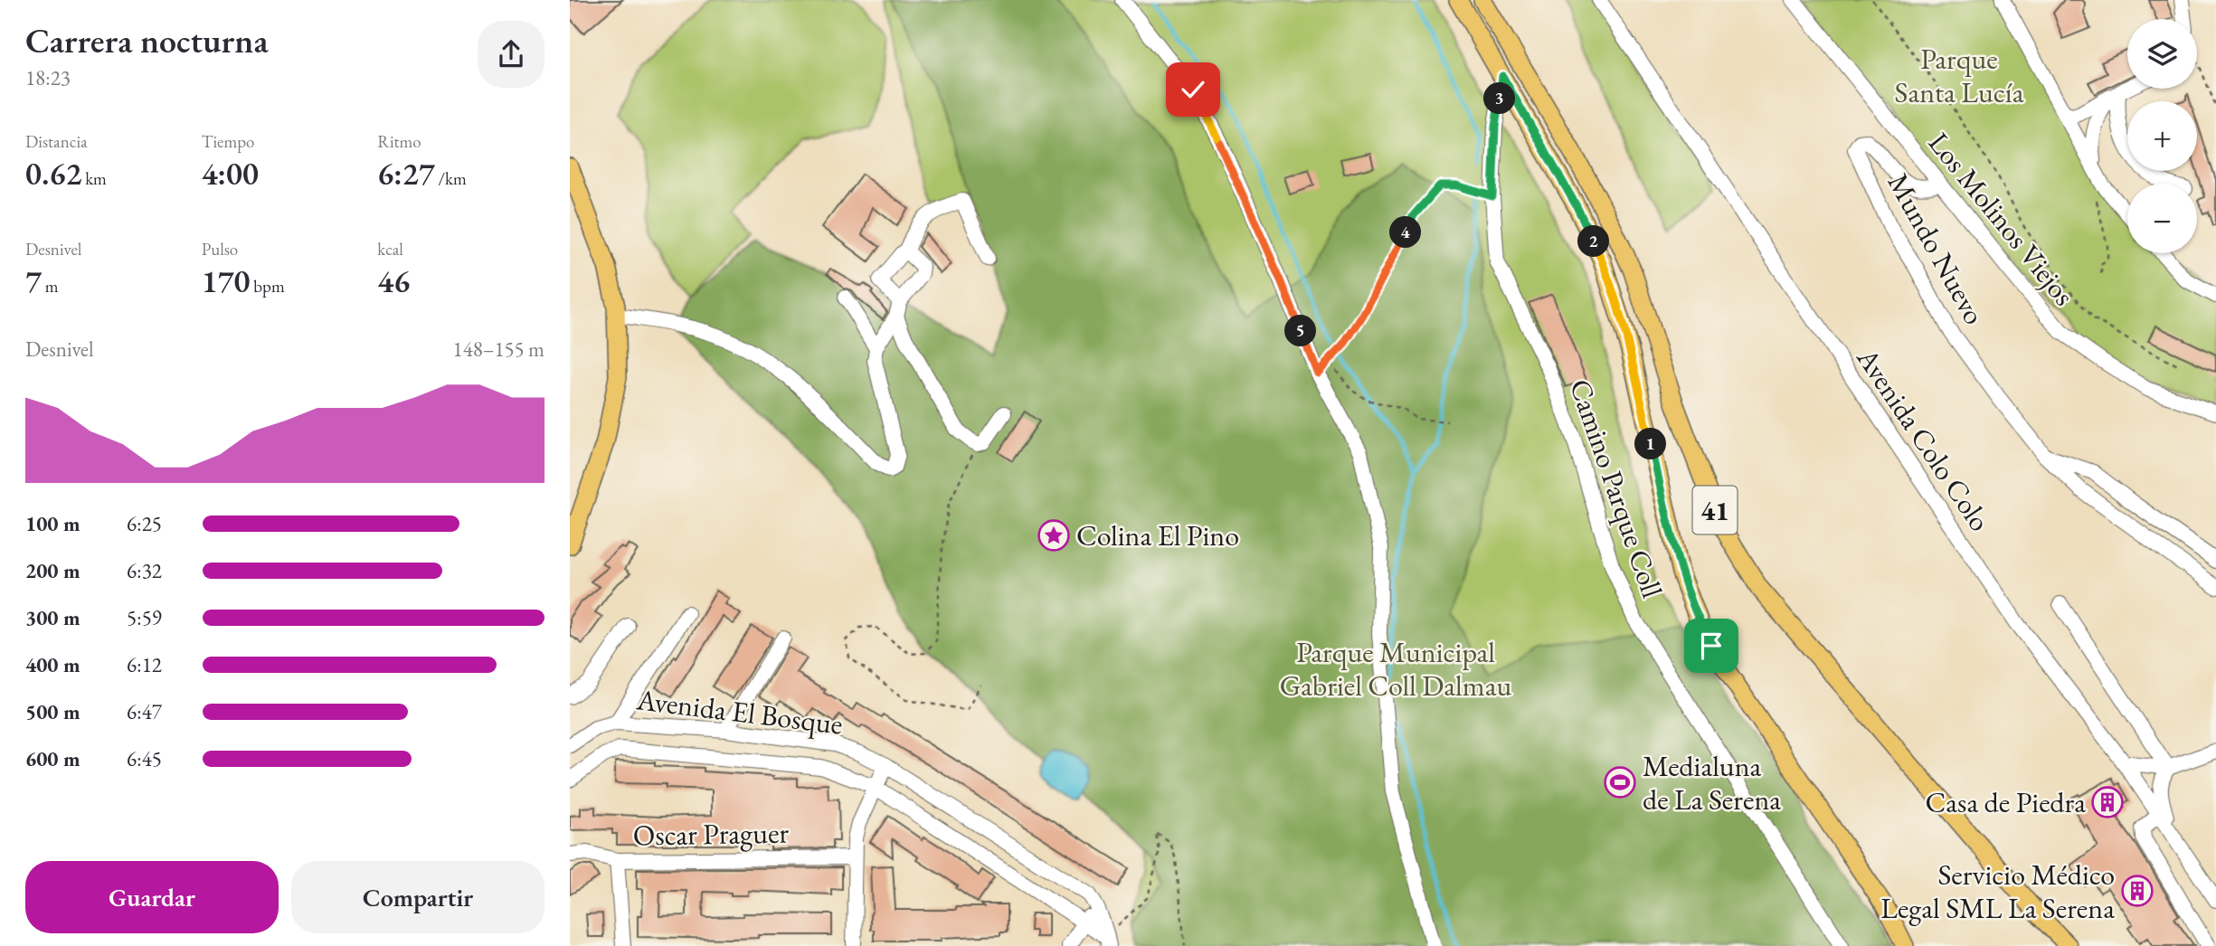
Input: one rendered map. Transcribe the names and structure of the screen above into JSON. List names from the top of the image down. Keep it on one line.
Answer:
{"streets":{"main road":["41"],"street":["Los Molinos Viejos","Mundo Nuevo","Avenida Colo Colo","Camino Parque Coll","Avenida El Bosque","Oscar Praguer"]},"crossings":[["Los Molinos Viejos","Mundo Nuevo"],["Camino Parque Coll","41"]],"parks":["Parque Santa Lucía","Parque Municipal Gabriel Coll Dalmau"],"places":{"place":["Colina El Pino"],"sports":["Medialuna de La Serena"],"building":["Casa de Piedra","Servicio Médico Legal SML La Serena"]},"page":{"heading":["Carrera nocturna","18:23"],"map_buttons":["+","−"],"pins":["3","4","2","5","1"],"stats":[["Distancia","0.62 km"],["Tiempo","4:00"],["Ritmo","6:27 /km"],["Desnivel","7 m"],["Pulso","170 bpm"],["kcal","46"]],"chart":["Desnivel","148–155 m"],"list":[{"name":"100 m","note":"6:25"},{"name":"200 m","note":"6:32"},{"name":"300 m","note":"5:59"},{"name":"400 m","note":"6:12"},{"name":"500 m","note":"6:47"},{"name":"600 m","note":"6:45"}],"buttons":["Guardar","Compartir"]}}
